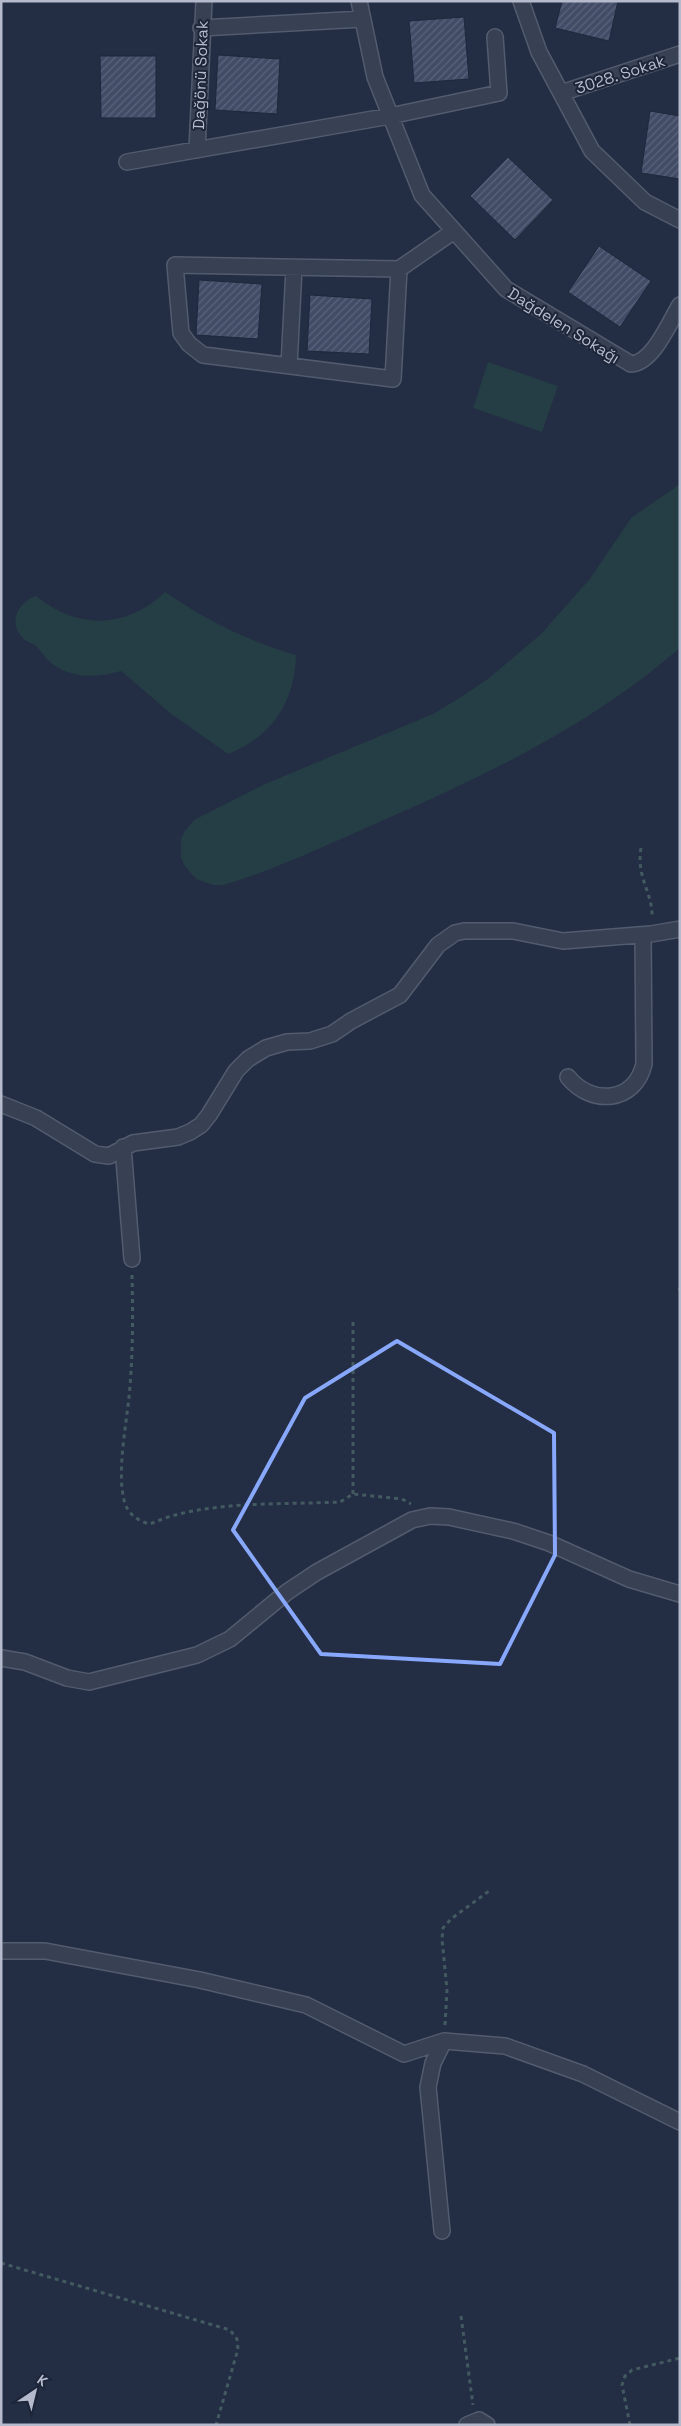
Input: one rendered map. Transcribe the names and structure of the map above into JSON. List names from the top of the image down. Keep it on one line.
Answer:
{"streets":{"street":["3028. Sokak","Dağönü Sokak","Dağdelen Sokağı"]},"north":"top right"}
